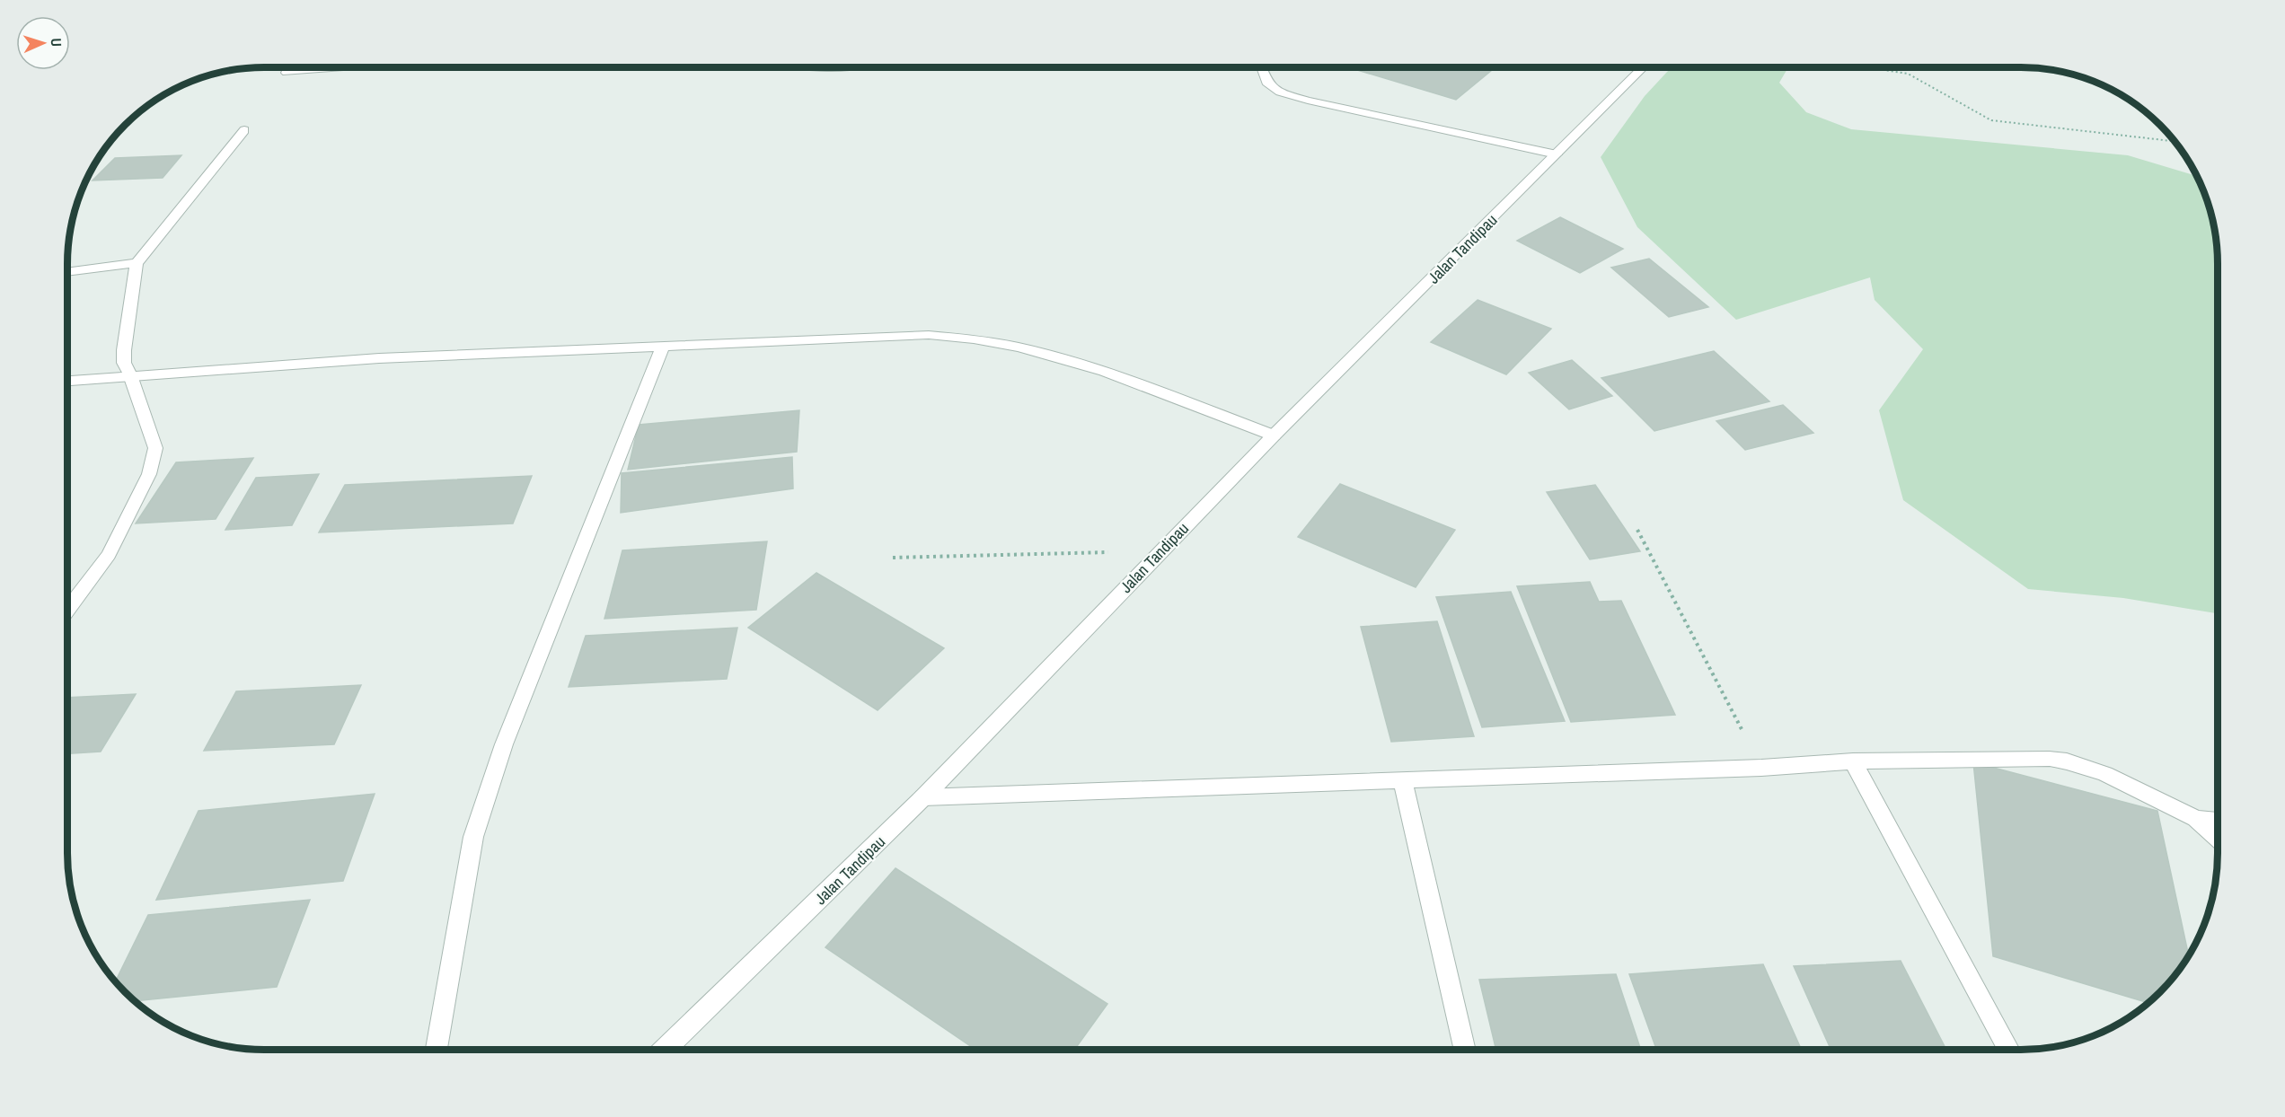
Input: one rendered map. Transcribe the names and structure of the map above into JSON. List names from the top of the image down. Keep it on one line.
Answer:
{"streets":{"street":["Jalan Tandipau"]},"north":"right"}
